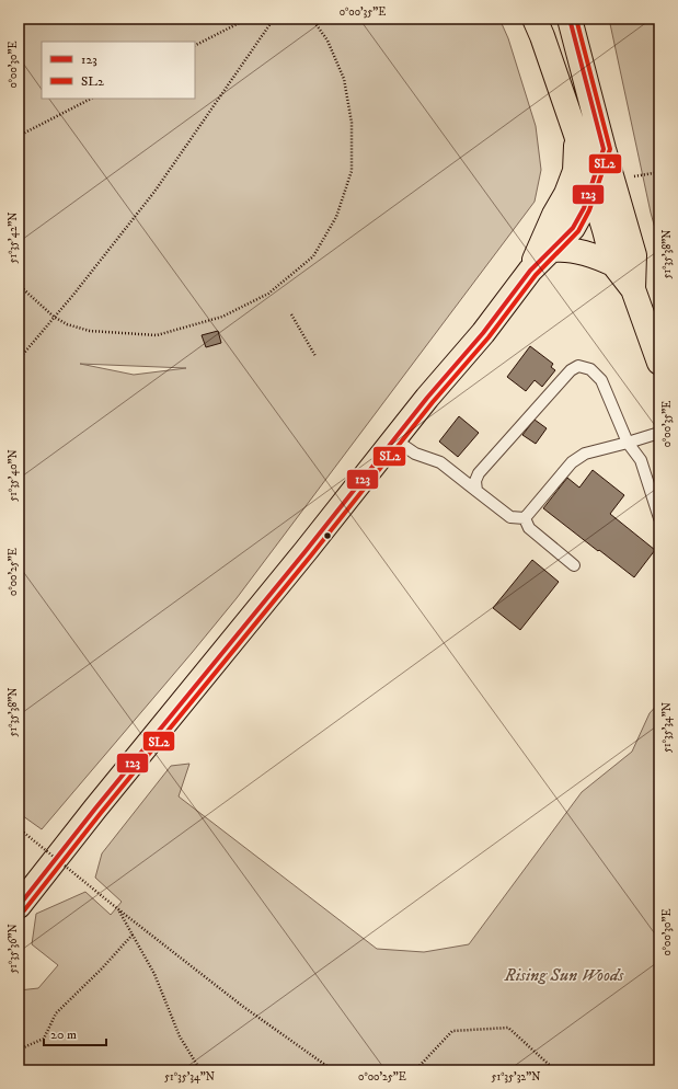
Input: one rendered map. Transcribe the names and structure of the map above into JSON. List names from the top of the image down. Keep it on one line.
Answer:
{"parks":["Rising Sun Woods"],"lines":["transit line 123","transit line SL2"],"legend":["123","SL2"],"scale_bar":"20 m","coordinates":["0°00'35\"E","0°00'30\"E","51°35'42\"N","51°35'38\"N","51°35'40\"N","0°00'25\"E","51°35'34\"N","51°35'36\"N","51°35'32\"N"]}
